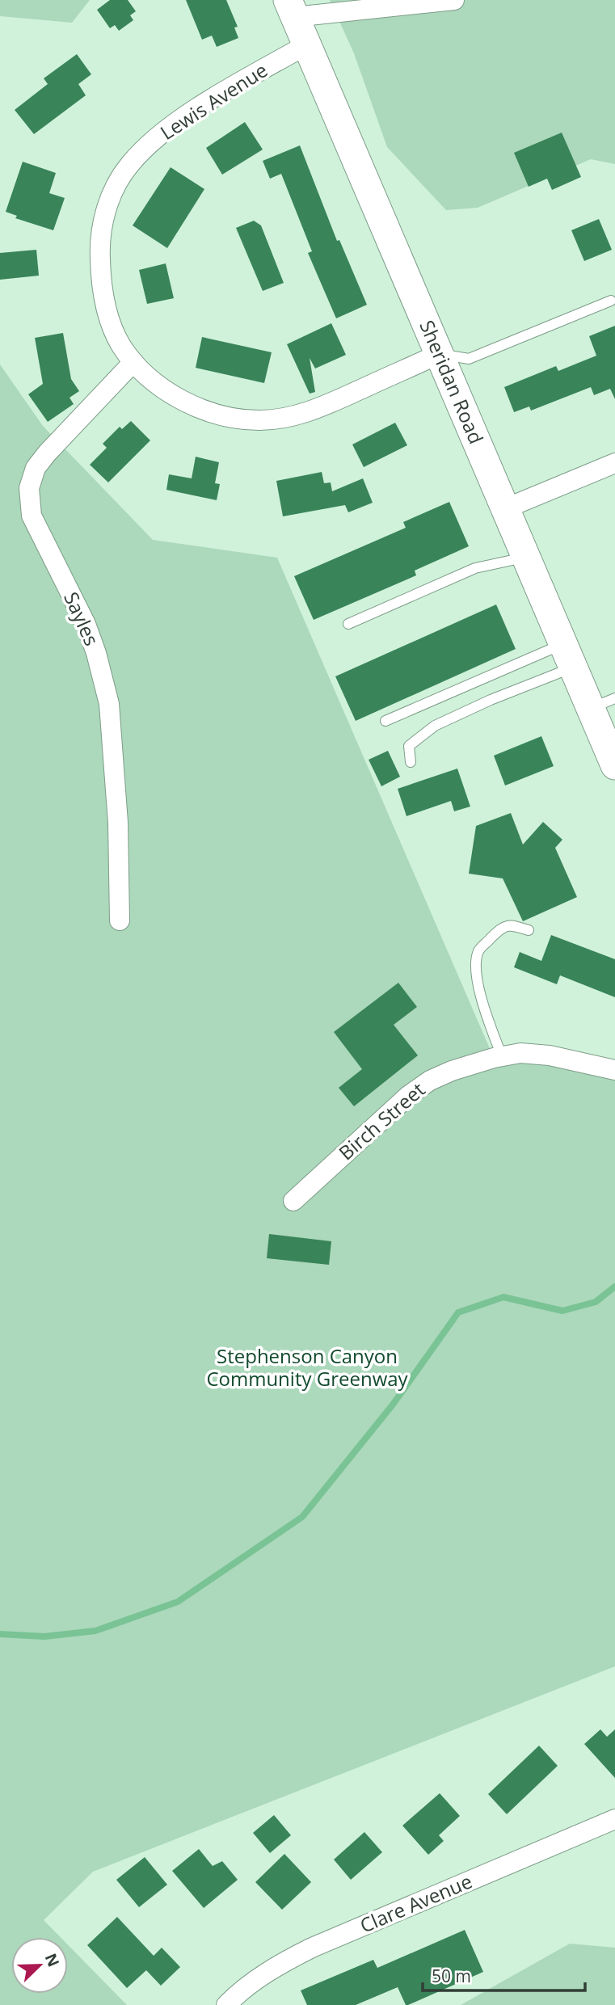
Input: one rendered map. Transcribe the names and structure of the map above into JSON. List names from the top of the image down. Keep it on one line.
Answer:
{"streets":{"main road":["Sheridan Road"],"street":["Lewis Avenue","Sayles","Birch Street","Clare Avenue"]},"crossings":[["Lewis Avenue","Sheridan Road"],["Lewis Avenue","Sayles"]],"parks":["Stephenson Canyon Community Greenway"],"scale_bar":"50 m","north":"top right"}
